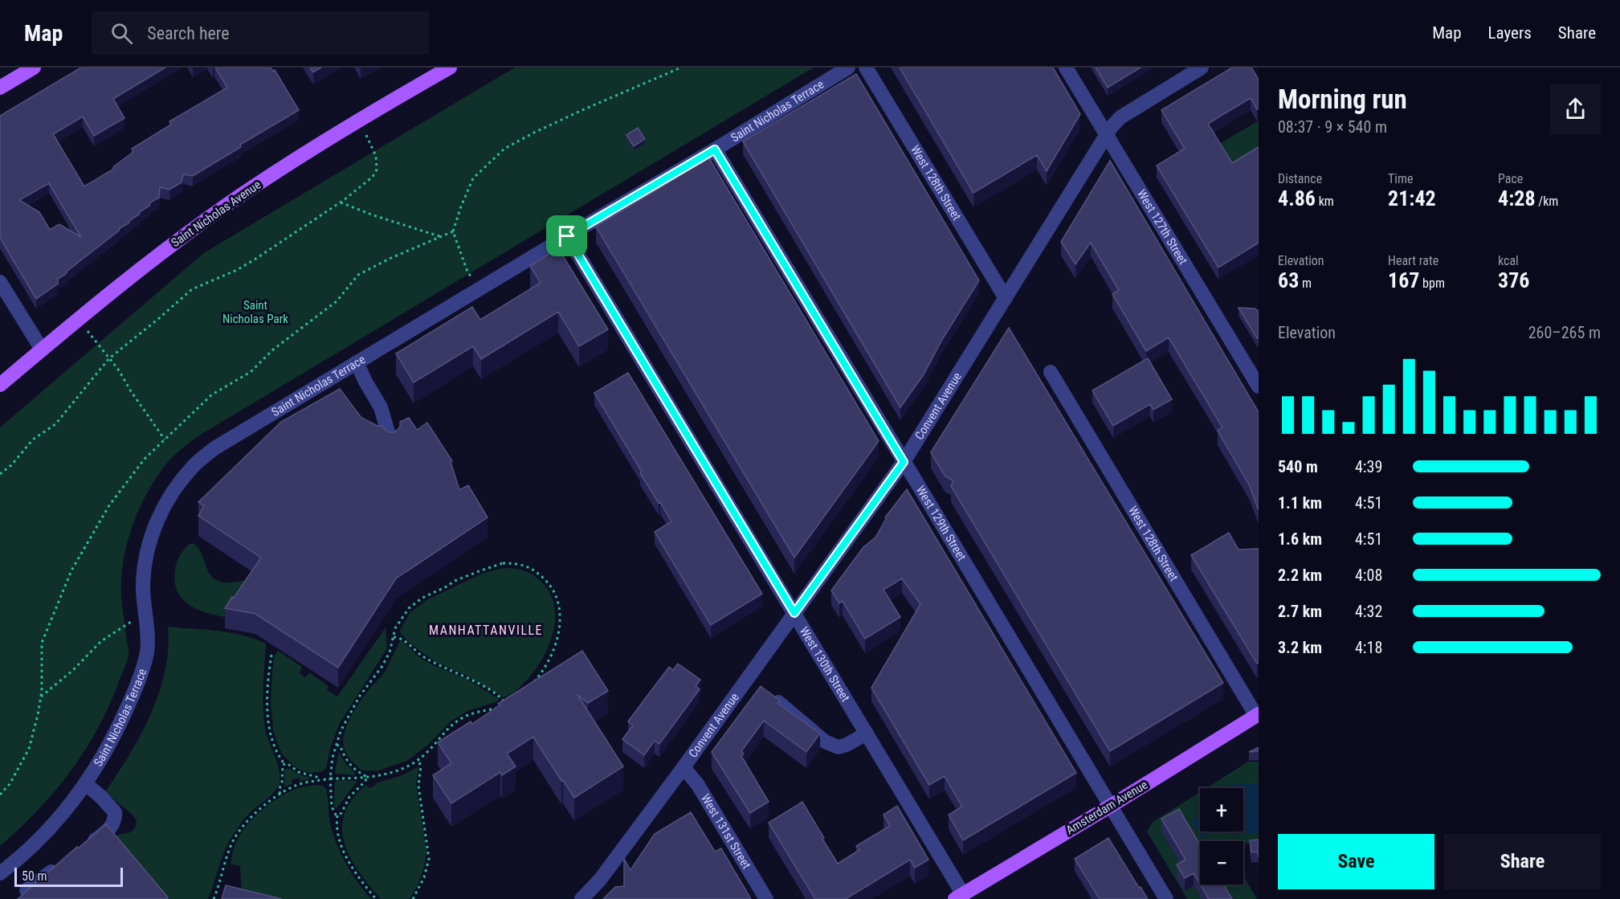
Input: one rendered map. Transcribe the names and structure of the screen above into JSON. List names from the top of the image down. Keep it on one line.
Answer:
{"streets":{"main road":["Saint Nicholas Avenue","Amsterdam Avenue"],"street":["Saint Nicholas Terrace","West 128th Street","West 127th Street","Convent Avenue","West 129th Street","West 130th Street","West 131st Street"]},"crossings":[["Saint Nicholas Terrace","West 129th Street"],["Saint Nicholas Terrace","West 130th Street"],["West 128th Street","Convent Avenue"],["West 128th Street","Amsterdam Avenue"],["West 127th Street","Convent Avenue"],["Convent Avenue","West 129th Street"],["Convent Avenue","West 130th Street"],["Convent Avenue","West 131st Street"],["West 129th Street","Amsterdam Avenue"],["West 130th Street","Amsterdam Avenue"]],"districts":["MANHATTANVILLE"],"parks":["Saint Nicholas Park"],"scale_bar":"50 m","page":{"header":"Map","search":"Search here","nav":["Map","Layers","Share"],"heading":["Morning run","08:37 · 9 × 540 m"],"stats":[["Distance","4.86 km"],["Time","21:42"],["Pace","4:28 /km"],["Elevation","63 m"],["Heart rate","167 bpm"],["kcal","376"]],"chart":["Elevation","260–265 m"],"list":[{"name":"540 m","note":"4:39"},{"name":"1.1 km","note":"4:51"},{"name":"1.6 km","note":"4:51"},{"name":"2.2 km","note":"4:08"},{"name":"2.7 km","note":"4:32"},{"name":"3.2 km","note":"4:18"}],"map_buttons":["+","−"],"buttons":["Save","Share"],"scale":"50 m"}}
